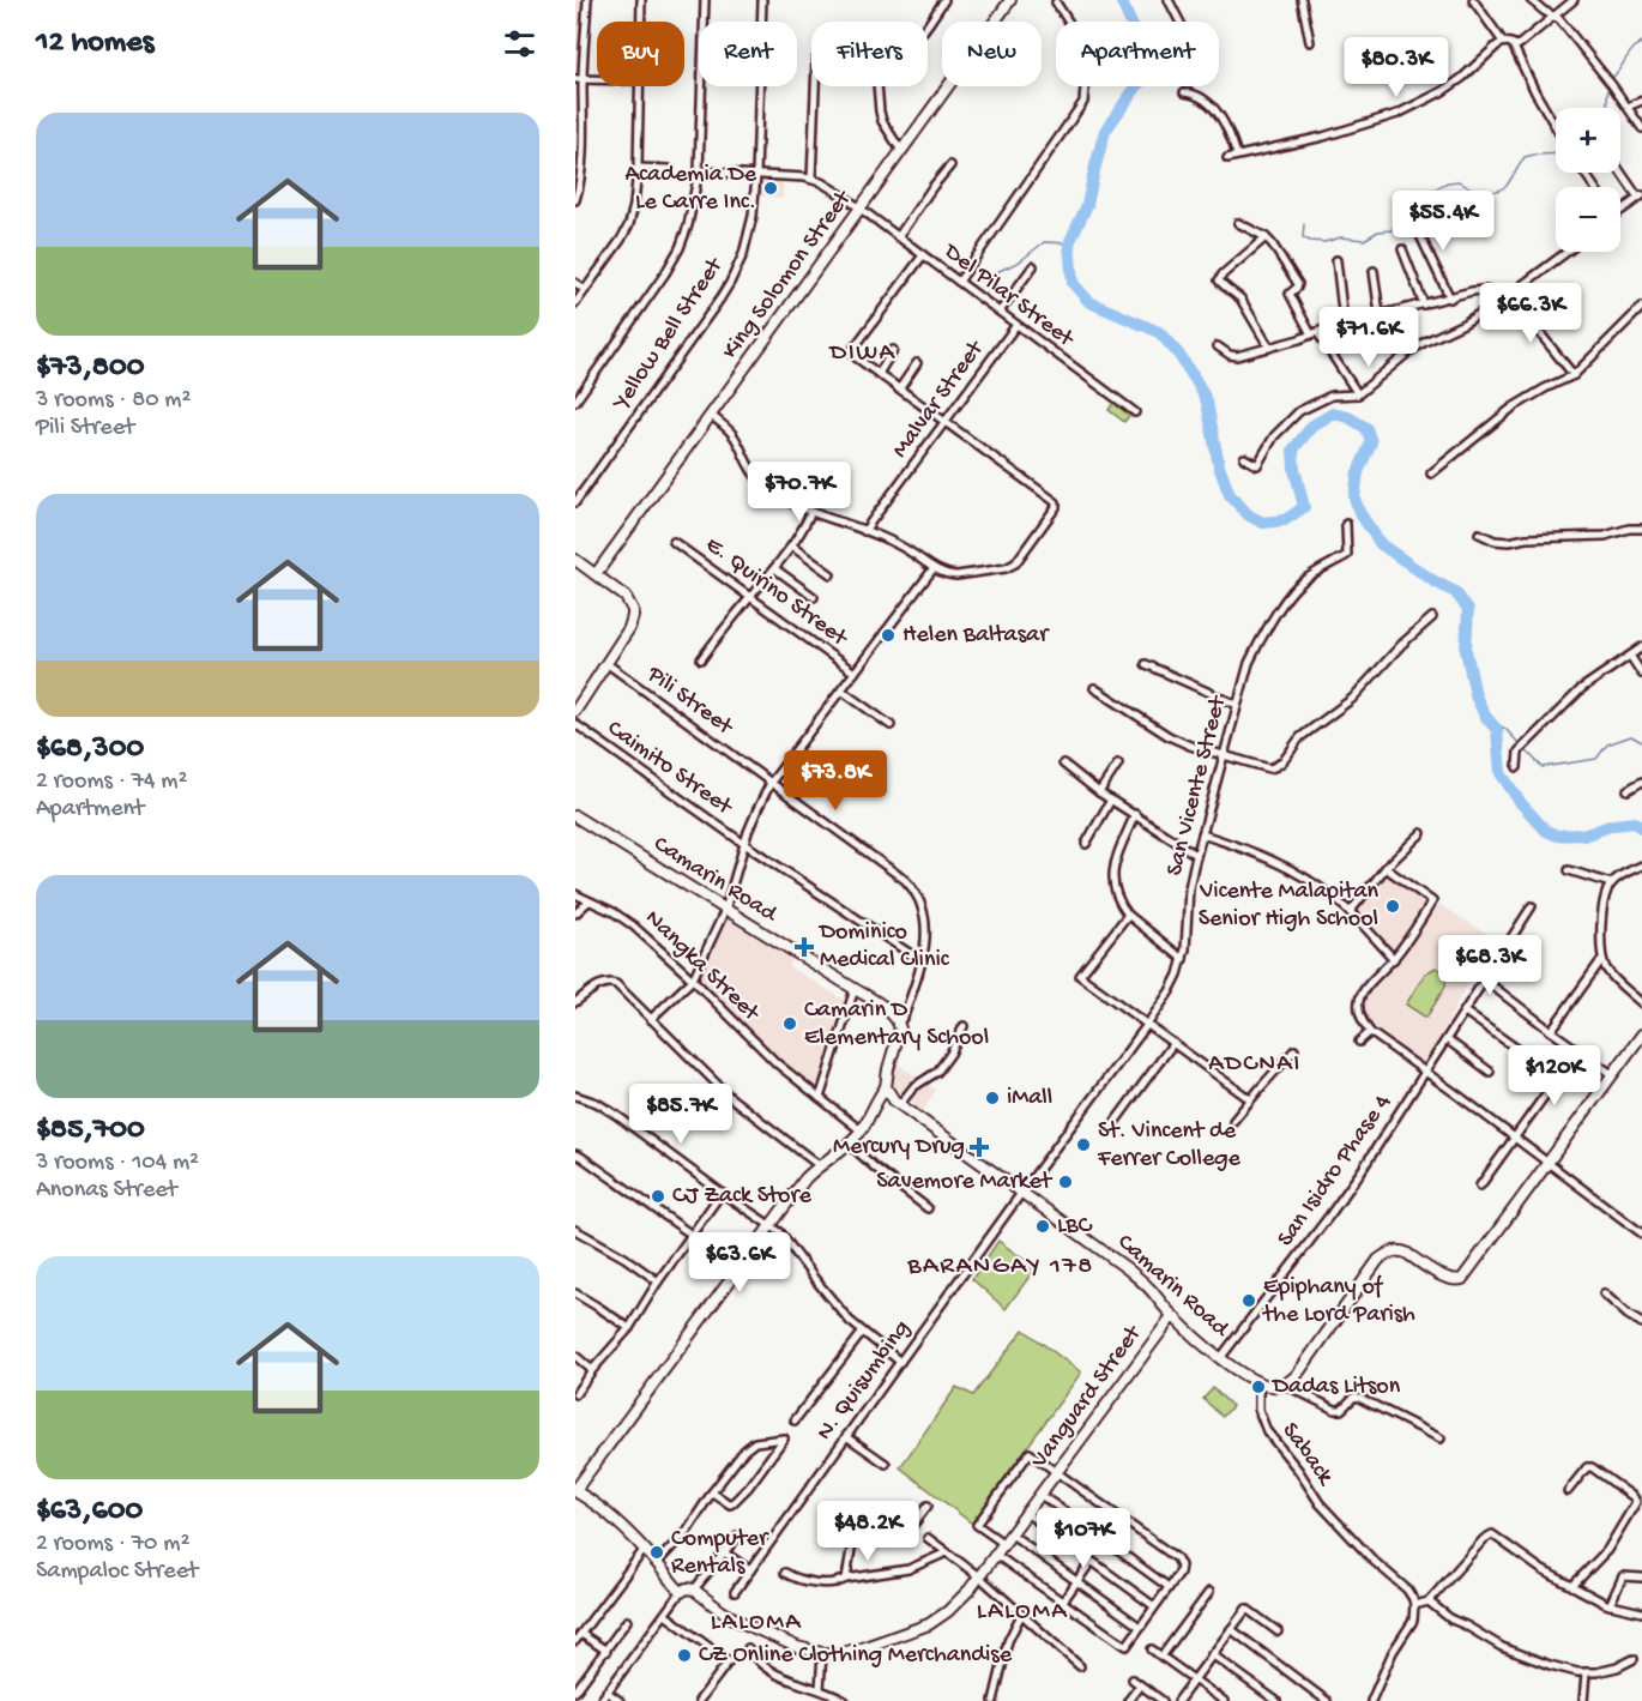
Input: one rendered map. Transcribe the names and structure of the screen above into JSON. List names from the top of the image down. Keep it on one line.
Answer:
{"streets":{"street":["King Solomon Street","Del Pilar Street","Yellow Bell Street","Malvar Street","E. Quirino Street","Pili Street","Caimito Street","San Vicente Street","Camarin Road","Nangka Street","San Isidro Phase 4","N. Quisumbing","Vanguard Street","Saback"]},"crossings":[["King Solomon Street","Del Pilar Street"],["Del Pilar Street","Malvar Street"],["Pili Street","Caimito Street"],["Pili Street","Camarin Road"],["San Vicente Street","Camarin Road"],["San Vicente Street","N. Quisumbing"],["Camarin Road","San Isidro Phase 4"],["Camarin Road","N. Quisumbing"],["Camarin Road","Vanguard Street"],["Camarin Road","Saback"]],"districts":["DIWA","ADCNAI","BARANGAY 178","LALOMA","LALOMA"],"places":{"other":["Academia De Le Carre Inc.","Helen Baltasar","Vicente Malapitan Senior High School","Camarin D Elementary School","iMall","St. Vincent de Ferrer College","Savemore Market","CJ Zack Store","LBC","Epiphany of the Lord Parish","Dadas Litson","Computer Rentals","CZ Online Clothing Merchandise"],"health":["Dominico Medical Clinic","Mercury Drug"]},"page":{"heading":"12 homes","chip":["Buy","Rent","Filters","New","Apartment"],"price":["$80.3K","$55.4K","$66.3K","$71.6K","$70.7K","$73.8K","$68.3K","$120K","$85.7K","$63.6K","$48.2K","$107K"],"list":[{"name":"$73,800","note":"3 rooms · 80 m² · Pili Street"},{"name":"$68,300","note":"2 rooms · 74 m² · Apartment"},{"name":"$85,700","note":"3 rooms · 104 m² · Anonas Street"},{"name":"$63,600","note":"2 rooms · 70 m² · Sampaloc Street"}],"map_buttons":["+","−"]}}
